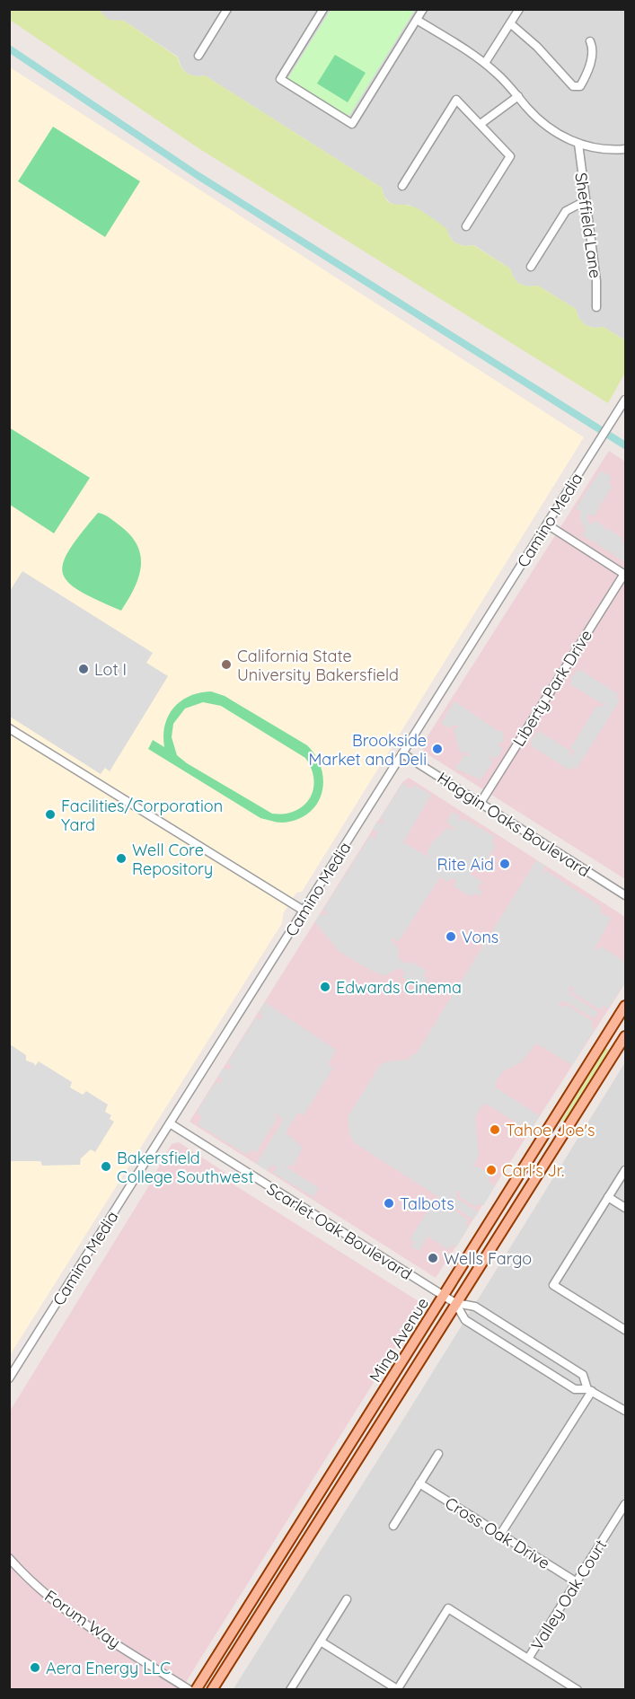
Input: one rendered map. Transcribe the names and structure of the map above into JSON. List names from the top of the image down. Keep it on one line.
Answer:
{"streets":{"main road":["Ming Avenue"],"street":["Sheffield Lane","Camino Media","Liberty Park Drive","Haggin Oaks Boulevard","Scarlet Oak Boulevard","Cross Oak Drive","Valley Oak Court","Forum Way"]},"crossings":[["Camino Media","Haggin Oaks Boulevard"],["Camino Media","Scarlet Oak Boulevard"],["Liberty Park Drive","Haggin Oaks Boulevard"],["Scarlet Oak Boulevard","Ming Avenue"],["Cross Oak Drive","Valley Oak Court"]],"places":["California State University Bakersfield","Lot I","Brookside Market and Deli","Facilities/Corporation Yard","Well Core Repository","Rite Aid","Vons","Edwards Cinema","Tahoe Joe's","Bakersfield College Southwest","Carl's Jr.","Talbots","Wells Fargo","Aera Energy LLC"]}
